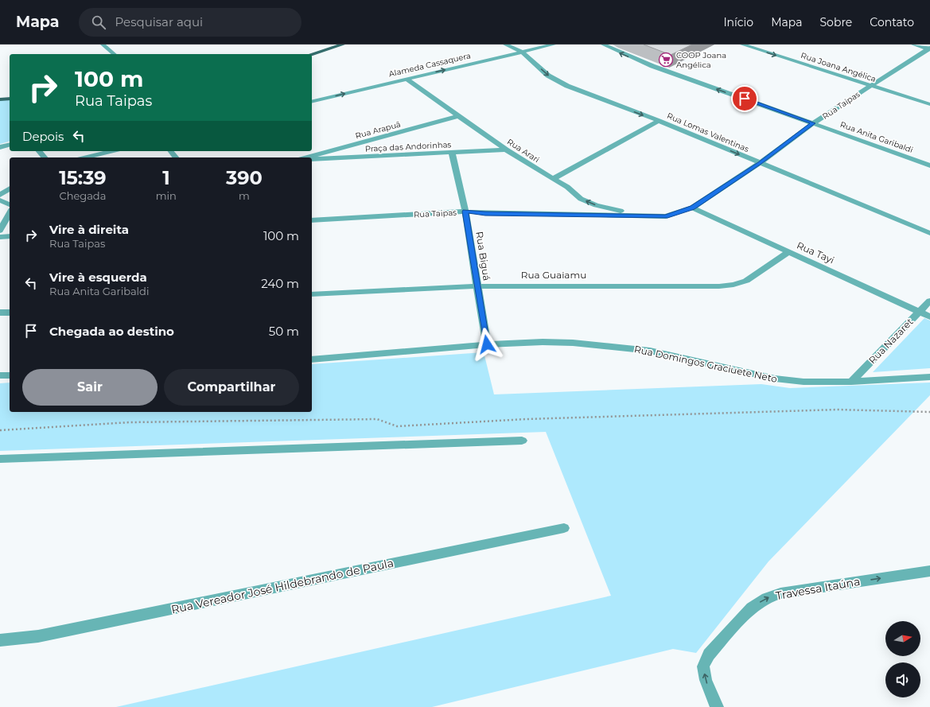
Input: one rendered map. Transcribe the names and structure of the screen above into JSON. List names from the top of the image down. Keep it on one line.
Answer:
{"streets":{"street":["Alameda Cassaquera","Rua Joana Angélica","Rua Taipas","Rua Arapuã","Rua Lomas Valentinas","Rua Anita Garibaldi","Praça das Andorinhas","Rua Arari","Rua Tayi","Rua Biguá","Rua Guaiamu","Rua Nazaret","Rua Domingos Graciuete Neto","Rua Vereador José Hildebrando de Paula","Travessa Itaúna"]},"crossings":[["Alameda Cassaquera","Rua Lomas Valentinas"],["Alameda Cassaquera","Rua Arari"],["Rua Joana Angélica","Rua Taipas"],["Rua Taipas","Rua Lomas Valentinas"],["Rua Taipas","Rua Anita Garibaldi"],["Rua Taipas","Rua Arari"],["Rua Taipas","Rua Tayi"],["Rua Taipas","Rua Biguá"],["Rua Arapuã","Rua Arari"],["Praça das Andorinhas","Rua Arari"],["Praça das Andorinhas","Rua Biguá"],["Rua Tayi","Rua Guaiamu"],["Rua Tayi","Rua Nazaret"],["Rua Biguá","Rua Guaiamu"],["Rua Biguá","Rua Domingos Graciuete Neto"],["Rua Nazaret","Rua Domingos Graciuete Neto"]],"one_way":["Alameda Cassaquera","Rua Joana Angélica","Rua Lomas Valentinas","Rua Anita Garibaldi","Travessa Itaúna"],"places":{"supermarket":["COOP Joana Angélica"]},"north":"right","page":{"header":"Mapa","search":"Pesquisar aqui","nav":["Início","Mapa","Sobre","Contato"],"turn":["100 m","Rua Taipas"],"then":"Depois","eta":["15:39","Chegada","1","min","390","m"],"list":[{"name":"Vire à direita","note":"Rua Taipas","value":"100 m"},{"name":"Vire à esquerda","note":"Rua Anita Garibaldi","value":"240 m"},{"name":"Chegada ao destino","value":"50 m"}],"buttons":["Sair","Compartilhar"]}}
